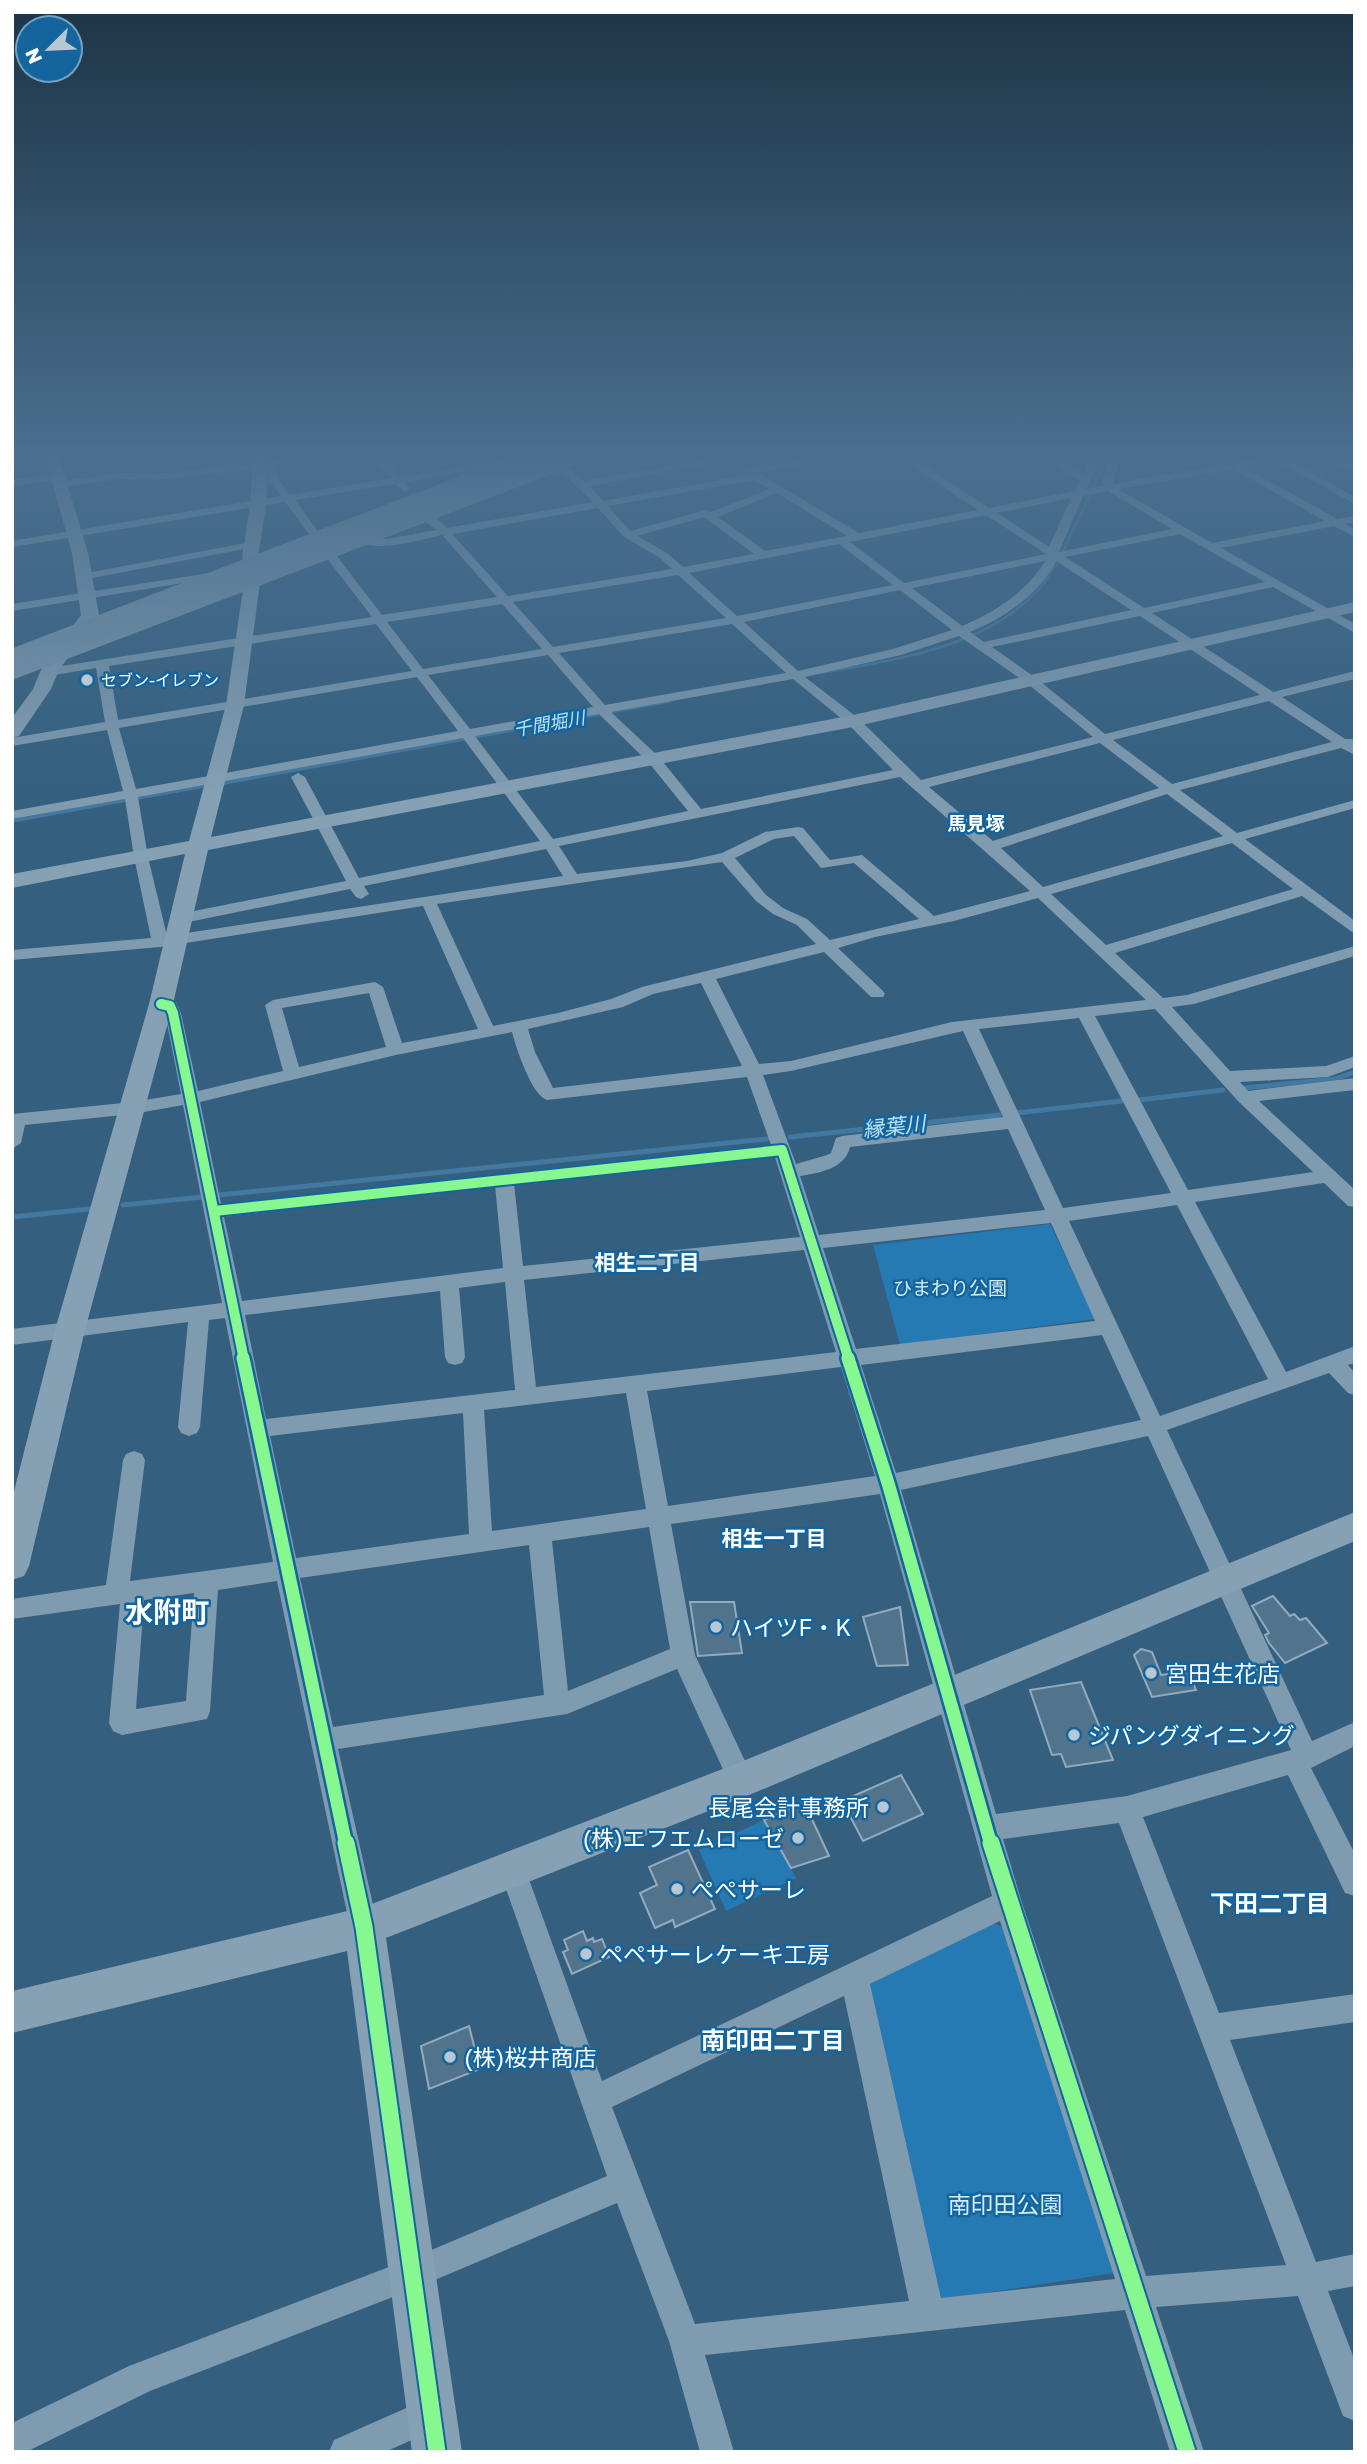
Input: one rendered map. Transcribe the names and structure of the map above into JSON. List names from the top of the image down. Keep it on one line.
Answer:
{"districts":["馬見塚","相生二丁目","相生一丁目","水附町","下田二丁目","南印田二丁目"],"water":["千間堀川","縁葉川"],"parks":["ひまわり公園","南印田公園"],"places":["セブン-イレブン","ハイツF・K","宮田生花店","ジパングダイニング","長尾会計事務所","(株)エフエムローゼ","ぺぺサーレ","ペペサーレケーキ工房","(株)桜井商店"],"north":"bottom left"}
